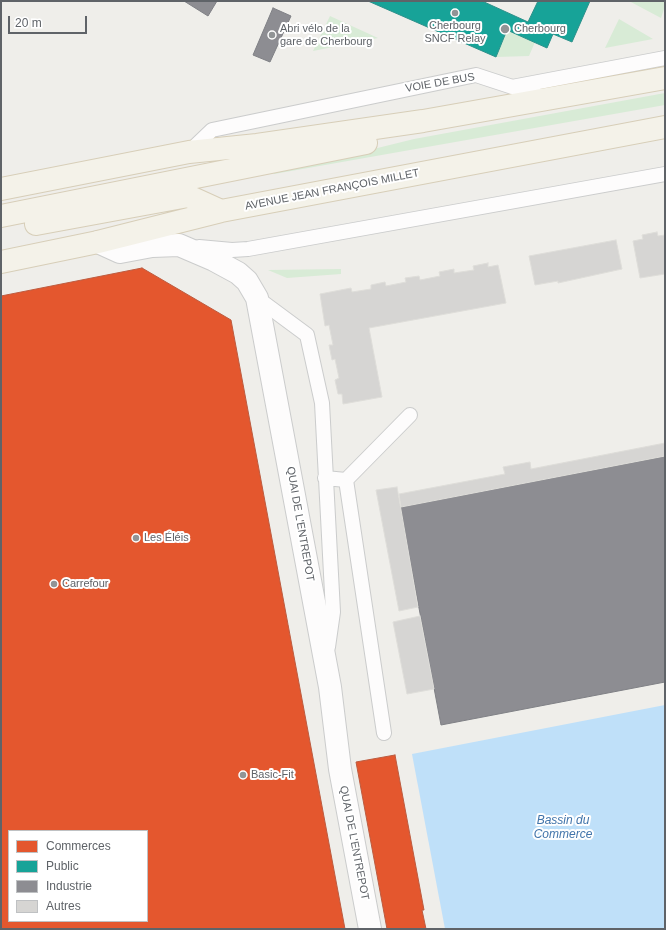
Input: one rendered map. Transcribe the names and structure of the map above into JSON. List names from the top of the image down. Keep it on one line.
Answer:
{"streets":{"main road":["AVENUE JEAN FRANÇOIS MILLET"],"street":["QUAI DE L'ENTREPOT"],"lane":["VOIE DE BUS"]},"crossings":[["AVENUE JEAN FRANÇOIS MILLET","QUAI DE L'ENTREPOT"]],"water":["Bassin du Commerce"],"places":["Cherbourg SNCF Relay","Cherbourg","Abri vélo de la gare de Cherbourg","Les Éléis","Carrefour","Basic-Fit"],"legend":["Commerces","Public","Industrie","Autres"],"scale_bar":"20 m"}
